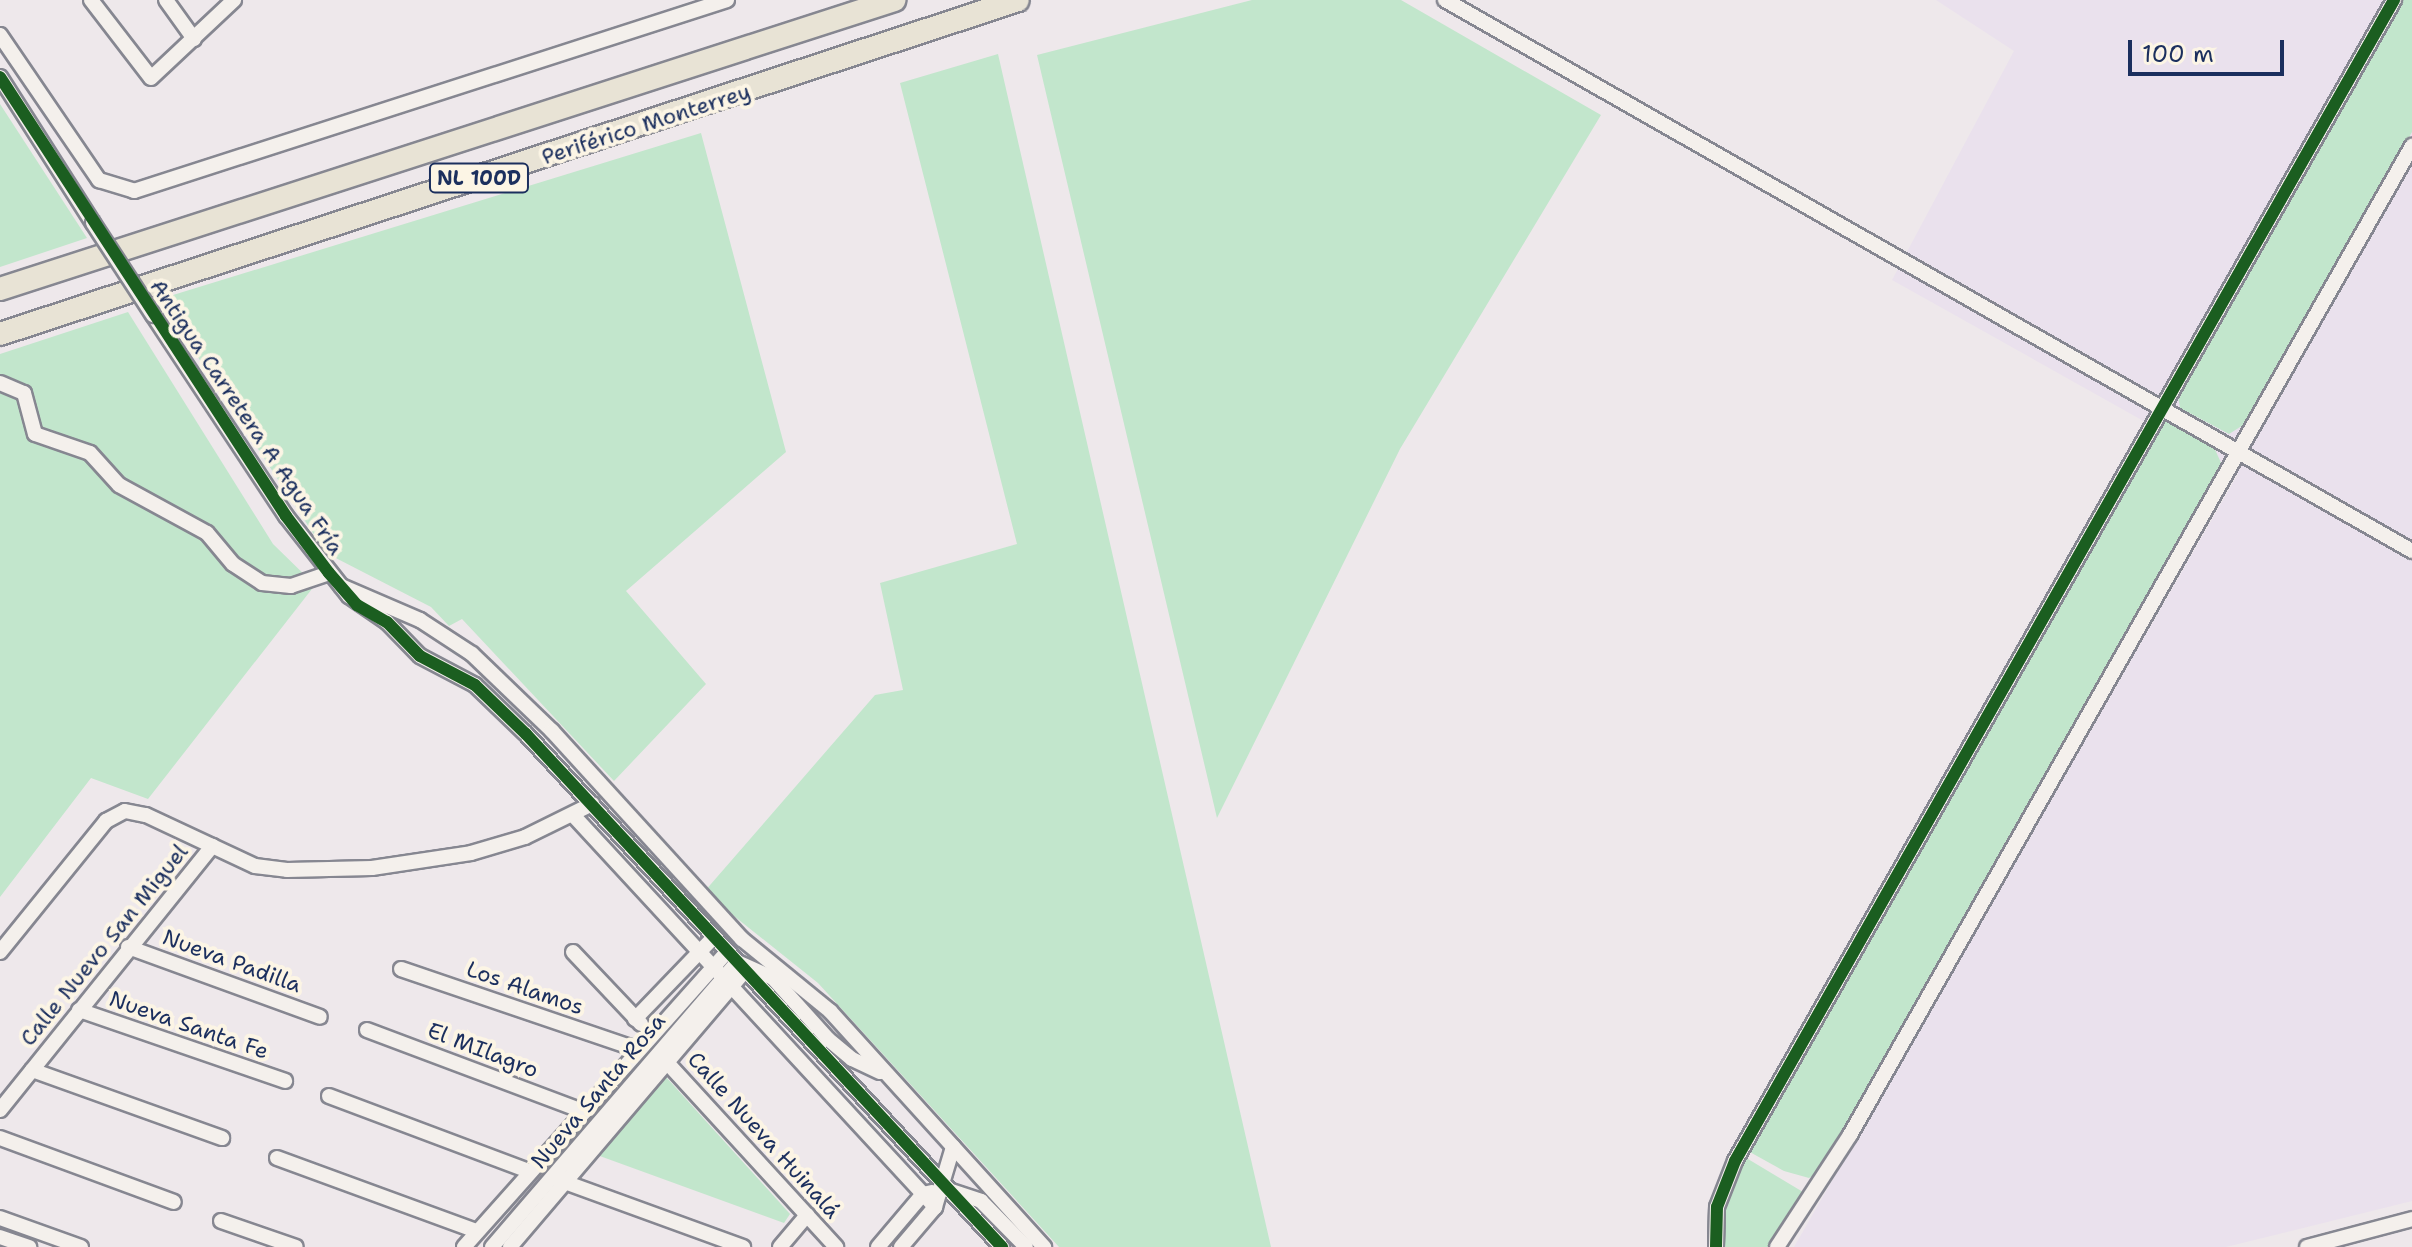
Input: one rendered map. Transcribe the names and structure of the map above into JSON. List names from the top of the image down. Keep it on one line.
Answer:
{"streets":{"highway":["Periférico Monterrey","NL 100D"],"street":["Antigua Carretera A Agua Fría","Calle Nuevo San Miguel","Nueva Padilla","Los Alamos","Nueva Santa Fe","El MIlagro","Nueva Santa Rosa","Calle Nueva Huinalá"]},"crossings":[["Antigua Carretera A Agua Fría","Nueva Santa Rosa"],["Calle Nuevo San Miguel","Nueva Padilla"],["Calle Nuevo San Miguel","Nueva Santa Fe"],["Nueva Santa Rosa","Calle Nueva Huinalá"]],"scale_bar":"100 m"}
